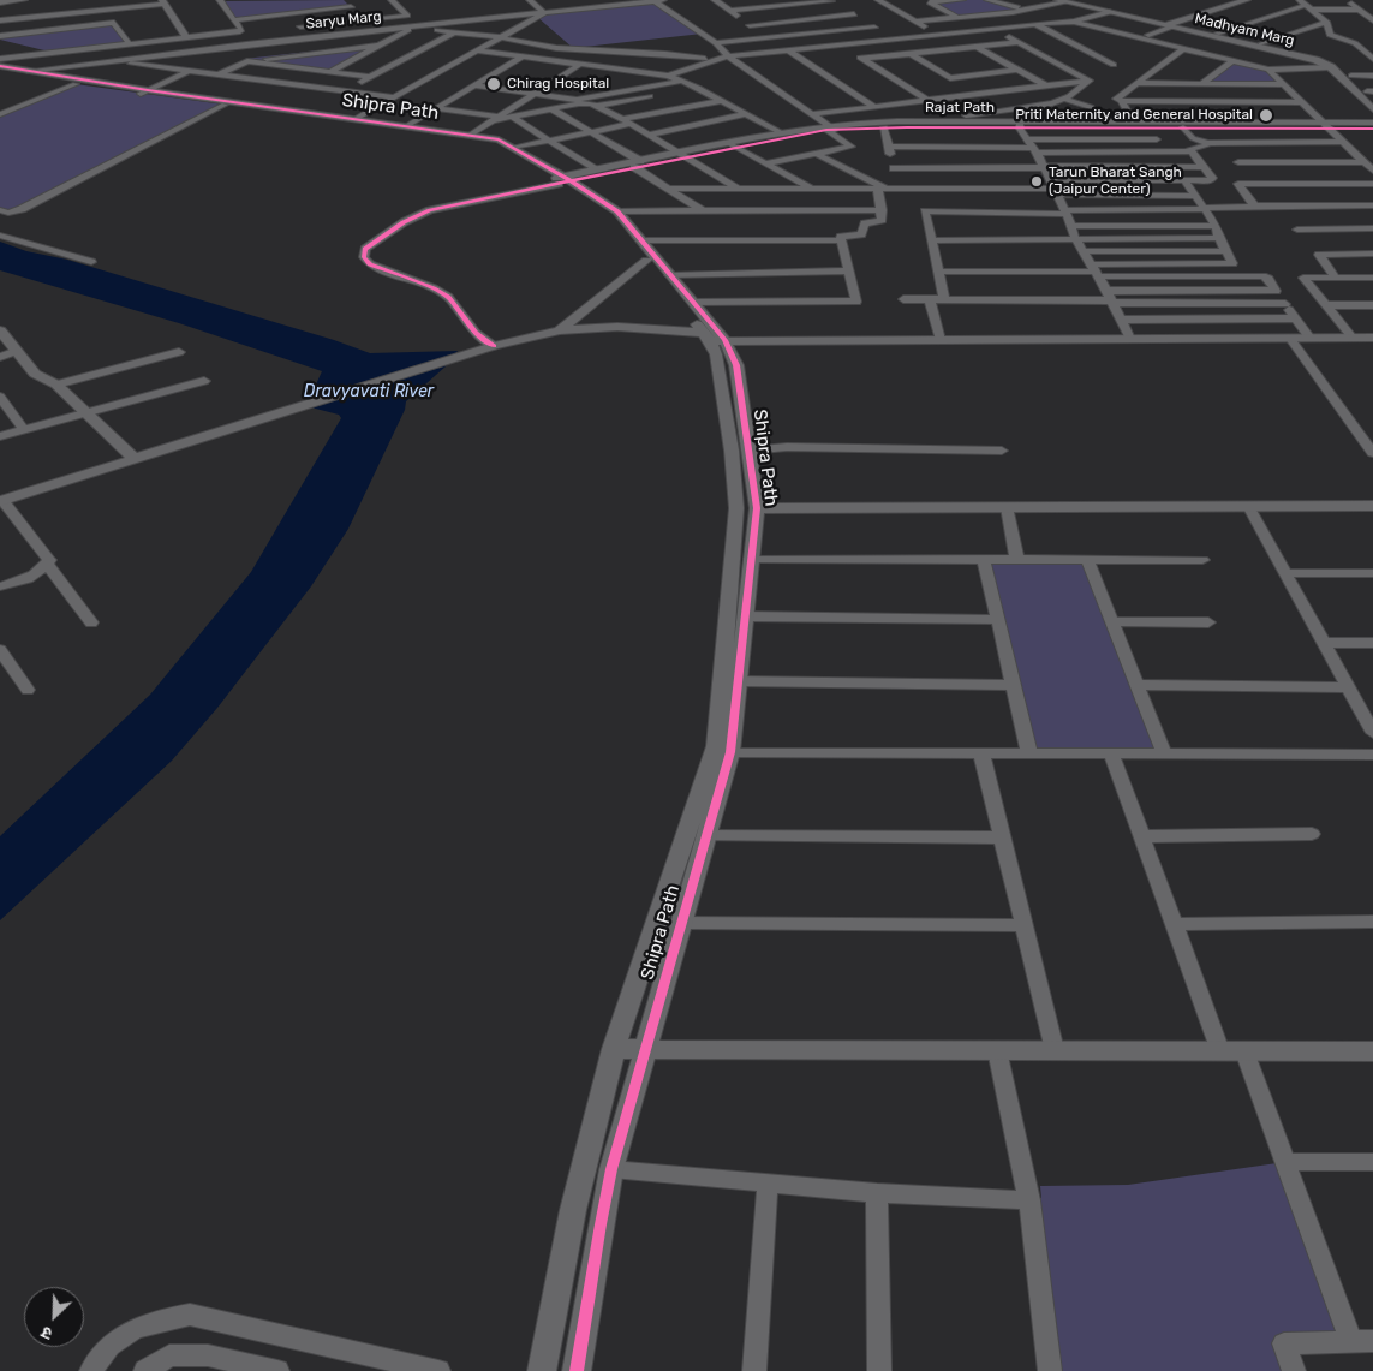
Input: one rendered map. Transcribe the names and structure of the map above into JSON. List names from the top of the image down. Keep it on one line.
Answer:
{"streets":{"street":["Saryu Marg","Madhyam Marg","Shipra Path","Rajat Path"]},"crossings":[["Saryu Marg","Shipra Path"],["Shipra Path","Rajat Path"]],"water":["Dravyavati River"],"places":["Chirag Hospital","Priti Maternity and General Hospital","Tarun Bharat Sangh (Jaipur Center)"],"north":"bottom left"}
